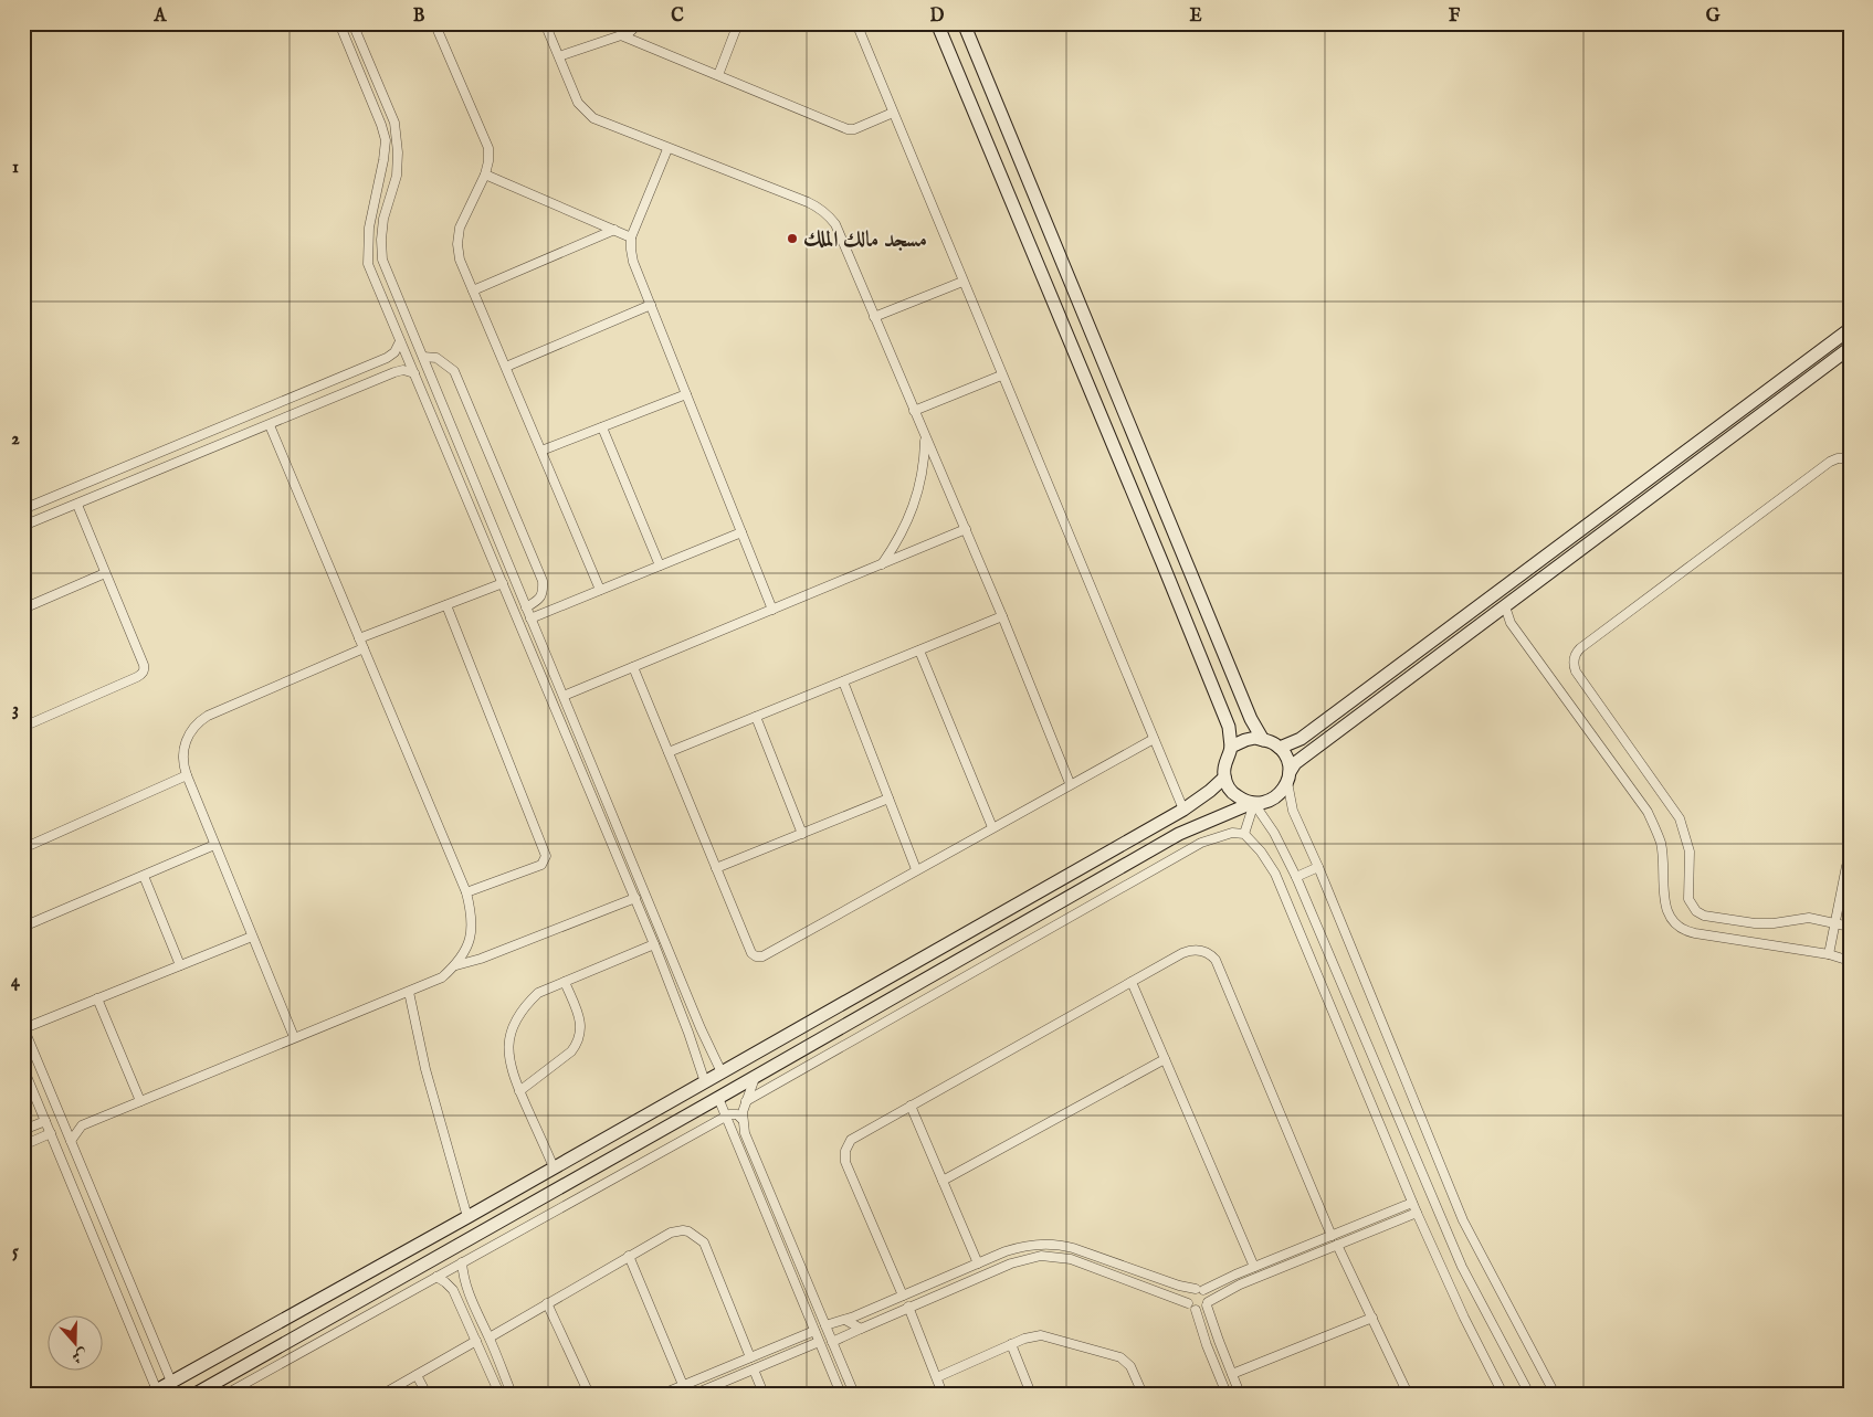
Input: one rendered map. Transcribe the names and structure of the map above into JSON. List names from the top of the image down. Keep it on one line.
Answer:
{"places":["مسجد مالك الملك"],"north":"bottom","grid":{"columns":["A","B","C","D","E","F","G"],"rows":["1","2","3","4","5"]}}
